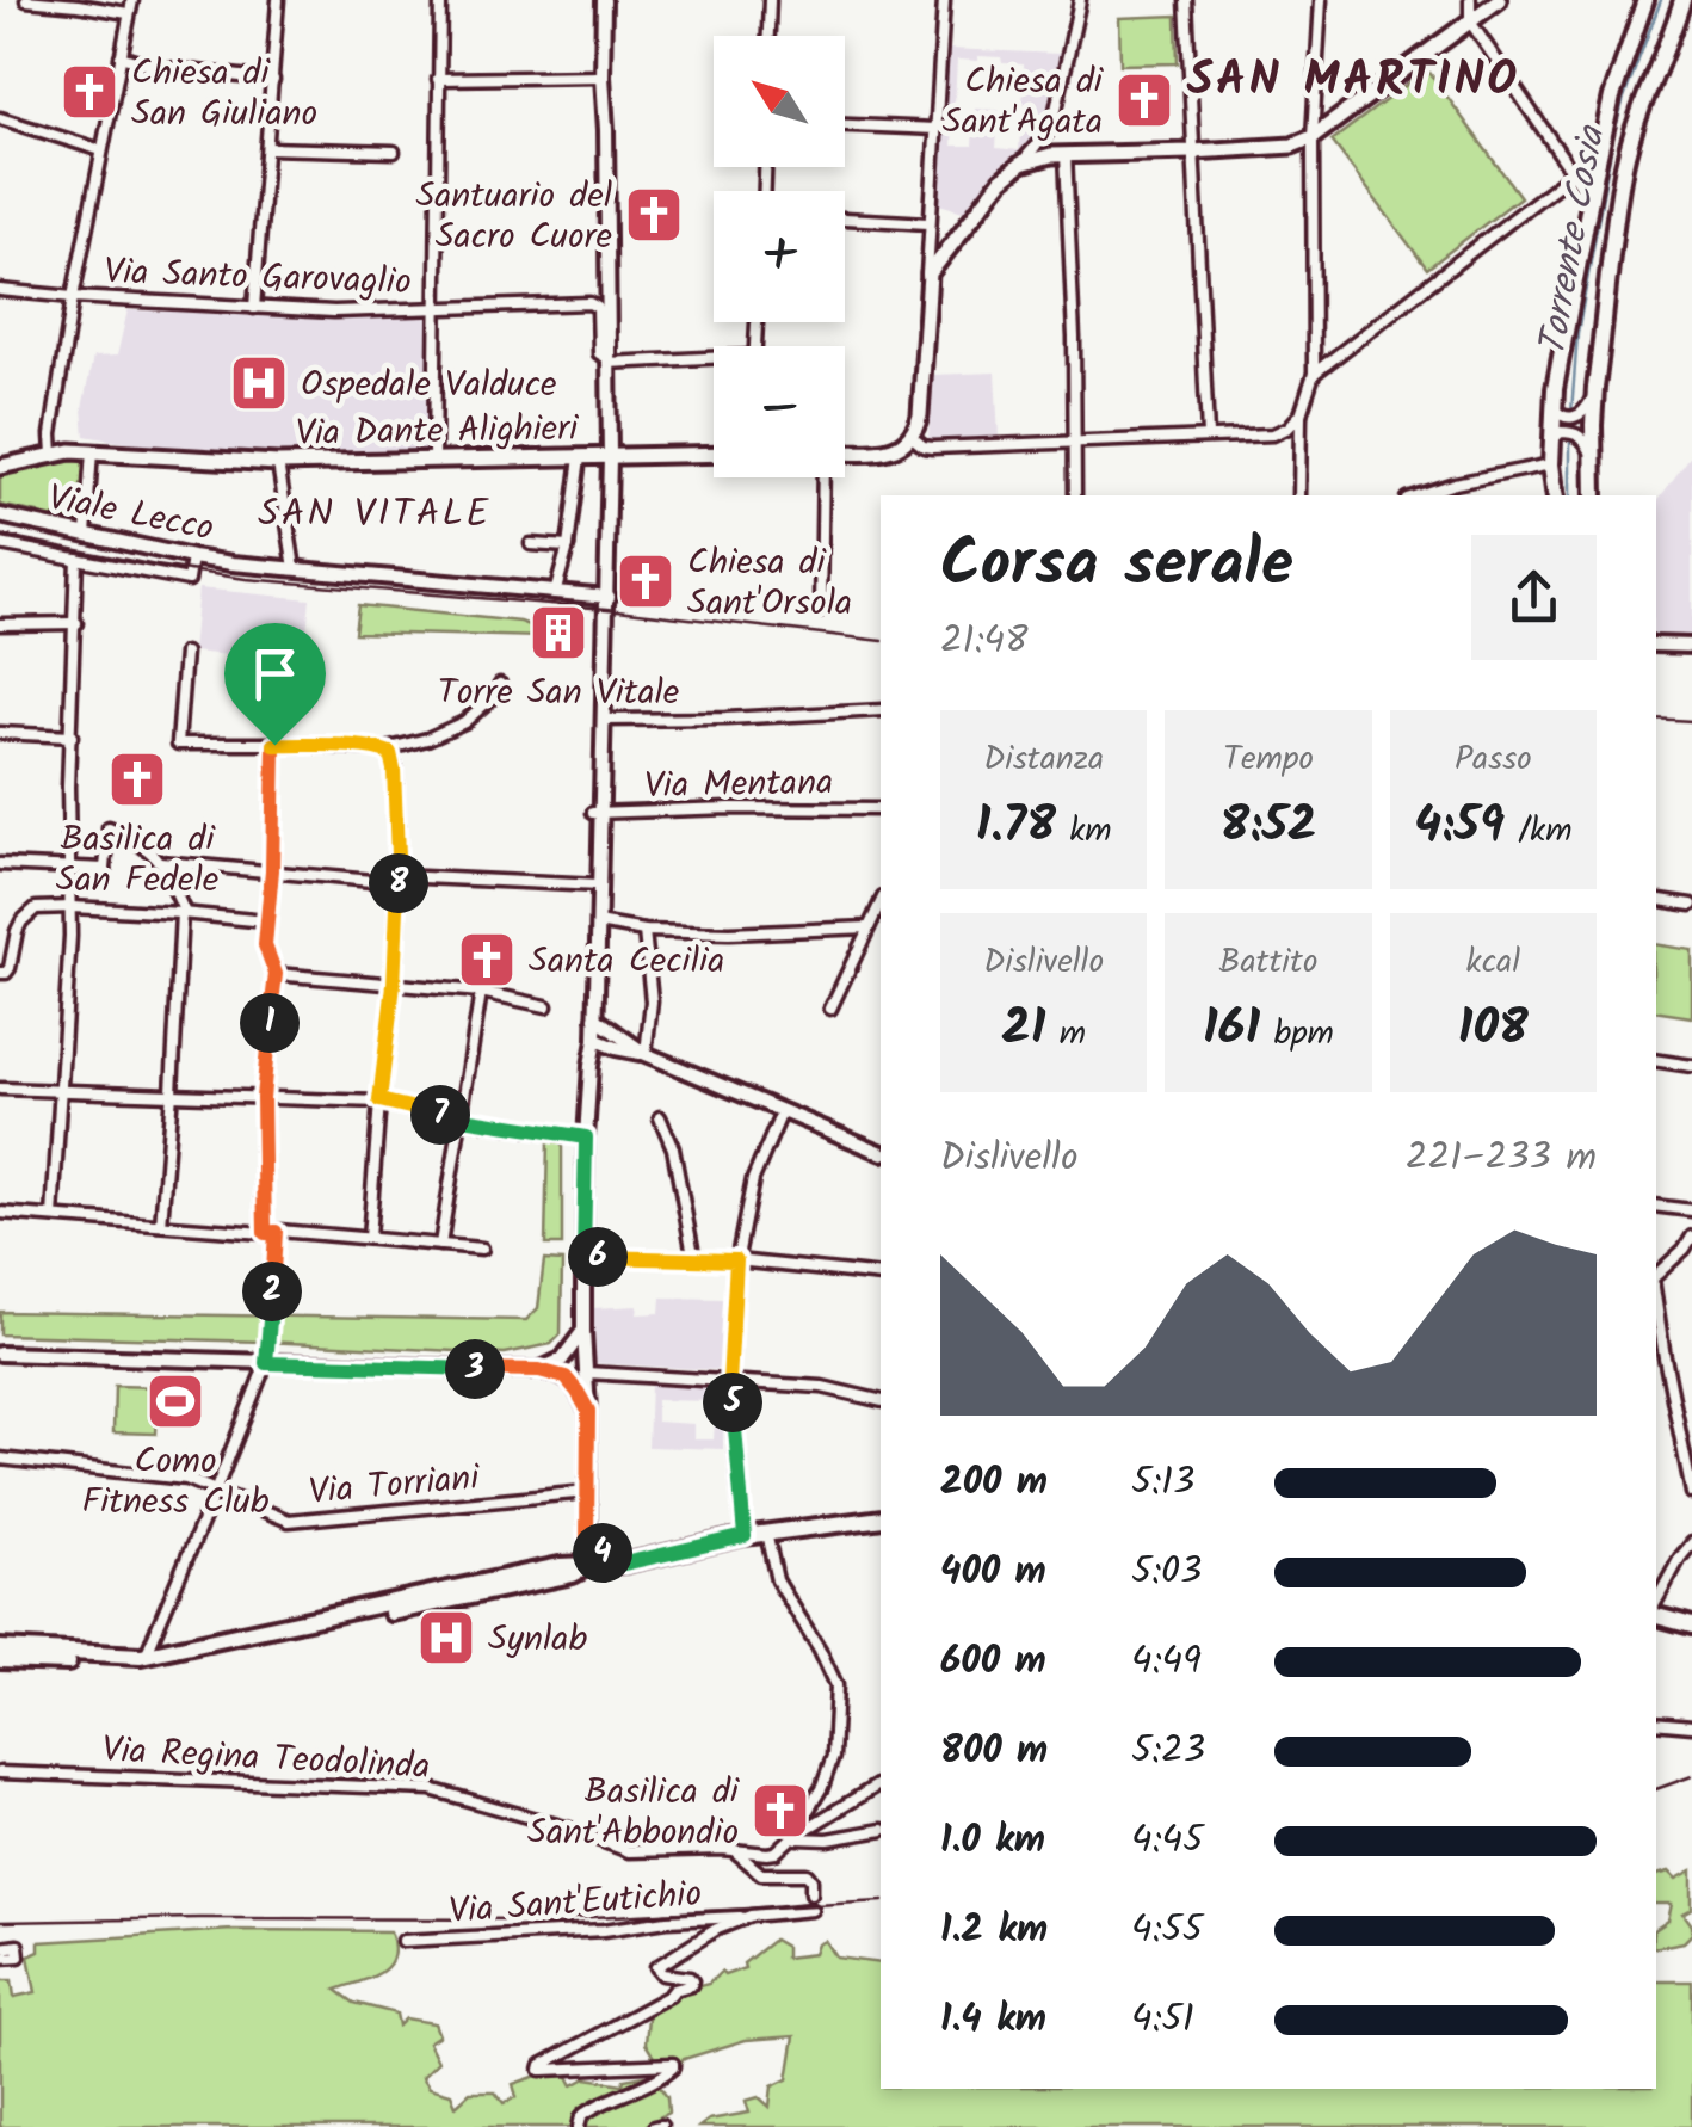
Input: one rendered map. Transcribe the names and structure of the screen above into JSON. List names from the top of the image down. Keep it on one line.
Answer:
{"streets":{"main road":["Via Dante Alighieri"],"street":["Via Santo Garovaglio","Viale Lecco","Via Mentana","Via Torriani","Via Regina Teodolinda","Via Sant'Eutichio"]},"crossings":[["Via Regina Teodolinda","Via Sant'Eutichio"]],"districts":["SAN MARTINO","SAN VITALE"],"water":["Torrente Cosia"],"places":{"church":["Chiesa di San Giuliano","Chiesa di Sant'Agata","Santuario del Sacro Cuore","Chiesa di Sant'Orsola","Basilica di San Fedele","Santa Cecilia","Basilica di Sant'Abbondio"],"hospital":["Ospedale Valduce","Synlab"],"building":["Torre San Vitale"],"sports":["Como Fitness Club"]},"north":"top left","page":{"map_buttons":["+","−"],"heading":["Corsa serale","21:48"],"stats":[["Distanza","1.78 km"],["Tempo","8:52"],["Passo","4:59 /km"],["Dislivello","21 m"],["Battito","161 bpm"],["kcal","108"]],"pins":["8","1","7","6","2","3","5","4"],"chart":["Dislivello","221–233 m"],"list":[{"name":"200 m","note":"5:13"},{"name":"400 m","note":"5:03"},{"name":"600 m","note":"4:49"},{"name":"800 m","note":"5:23"},{"name":"1.0 km","note":"4:45"},{"name":"1.2 km","note":"4:55"},{"name":"1.4 km","note":"4:51"}]}}
